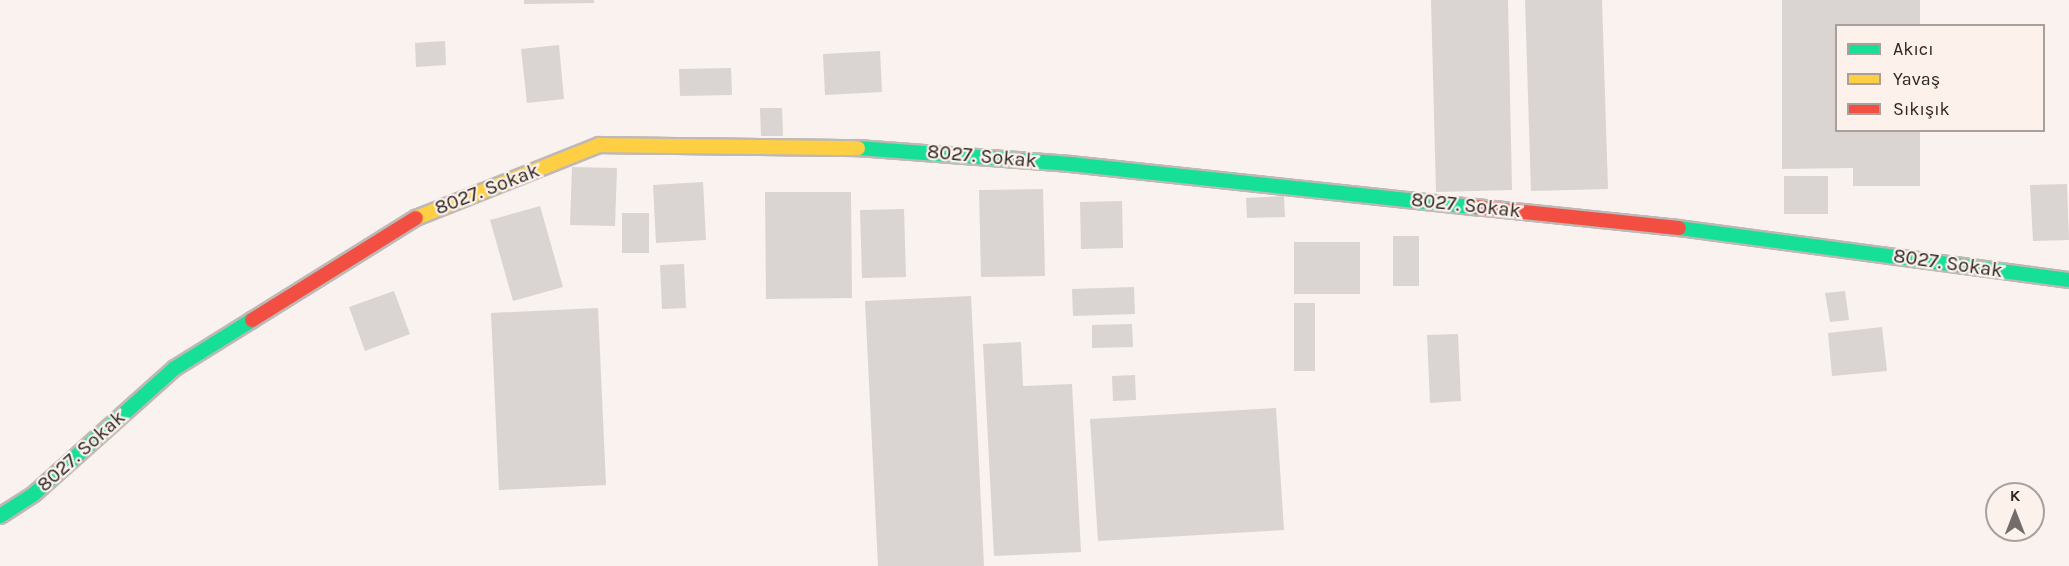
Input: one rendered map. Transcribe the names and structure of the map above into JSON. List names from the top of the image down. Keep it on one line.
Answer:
{"streets":{"street":["8027. Sokak"]},"legend":["Akıcı","Yavaş","Sıkışık"],"north":"top"}
